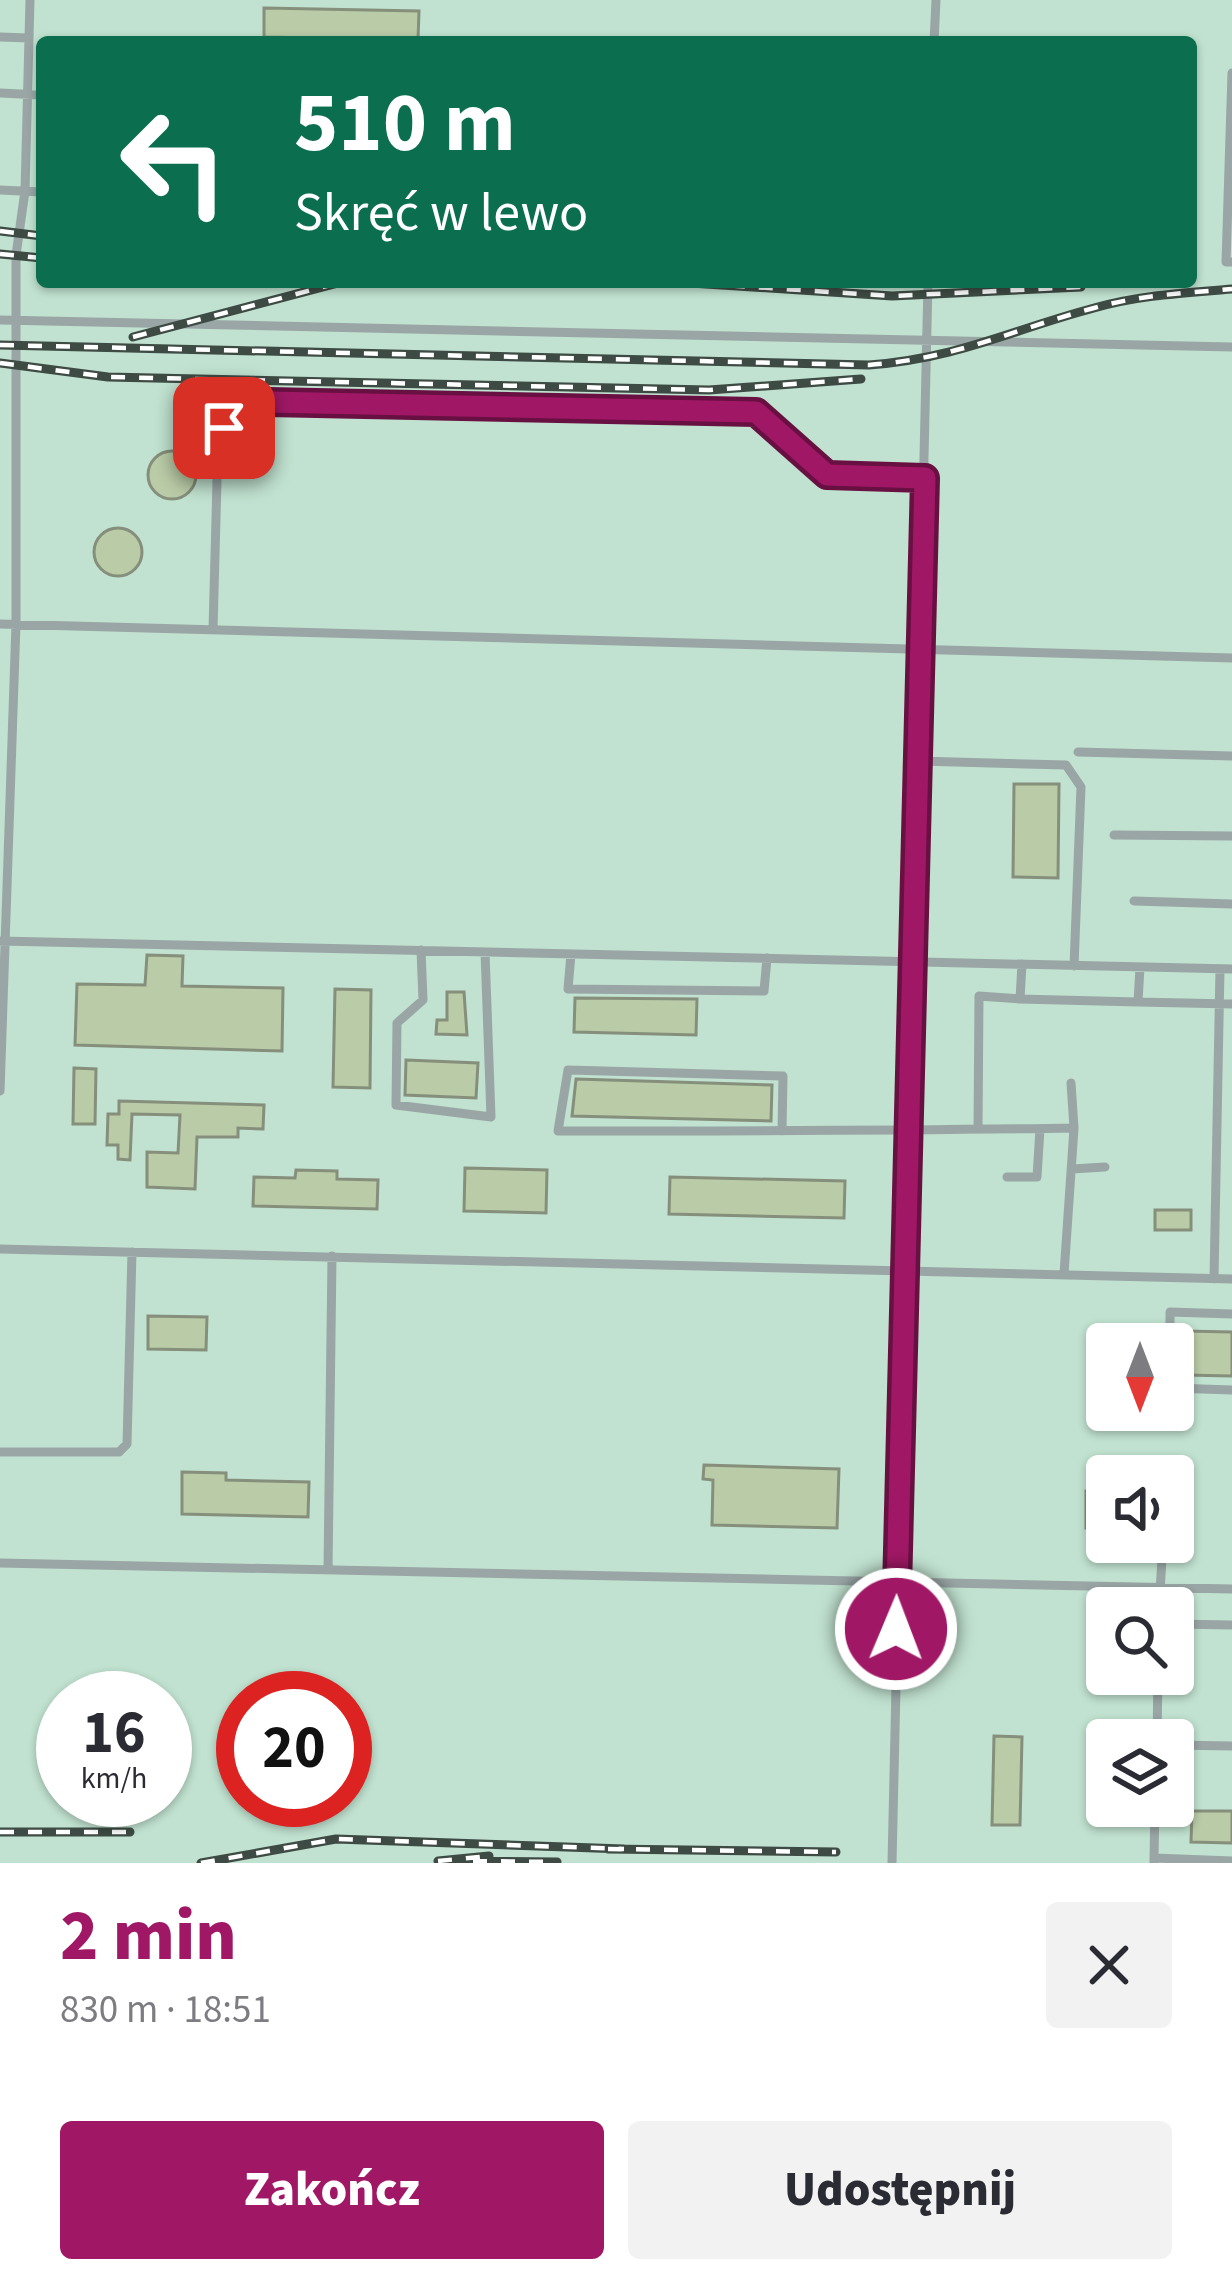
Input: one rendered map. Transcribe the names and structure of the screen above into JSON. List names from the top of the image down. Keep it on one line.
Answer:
{"north":"bottom","page":{"turn":["510 m","Skręć w lewo"],"speed":"16 km/h","limit":"20","heading":["2 min","830 m · 18:51"],"buttons":["Zakończ","Udostępnij"]}}
